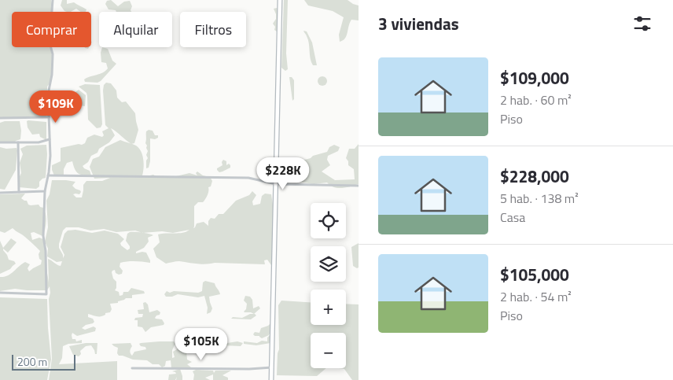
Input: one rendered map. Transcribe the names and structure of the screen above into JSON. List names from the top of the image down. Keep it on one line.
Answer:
{"scale_bar":"200 m","page":{"heading":"3 viviendas","chip":["Comprar","Alquilar","Filtros"],"list":[{"name":"$109,000","note":"2 hab. · 60 m² · Piso"},{"name":"$228,000","note":"5 hab. · 138 m² · Casa"},{"name":"$105,000","note":"2 hab. · 54 m² · Piso"}],"price":["$109K","$228K","$105K"],"map_buttons":["+","−"],"scale":"200 m"}}
